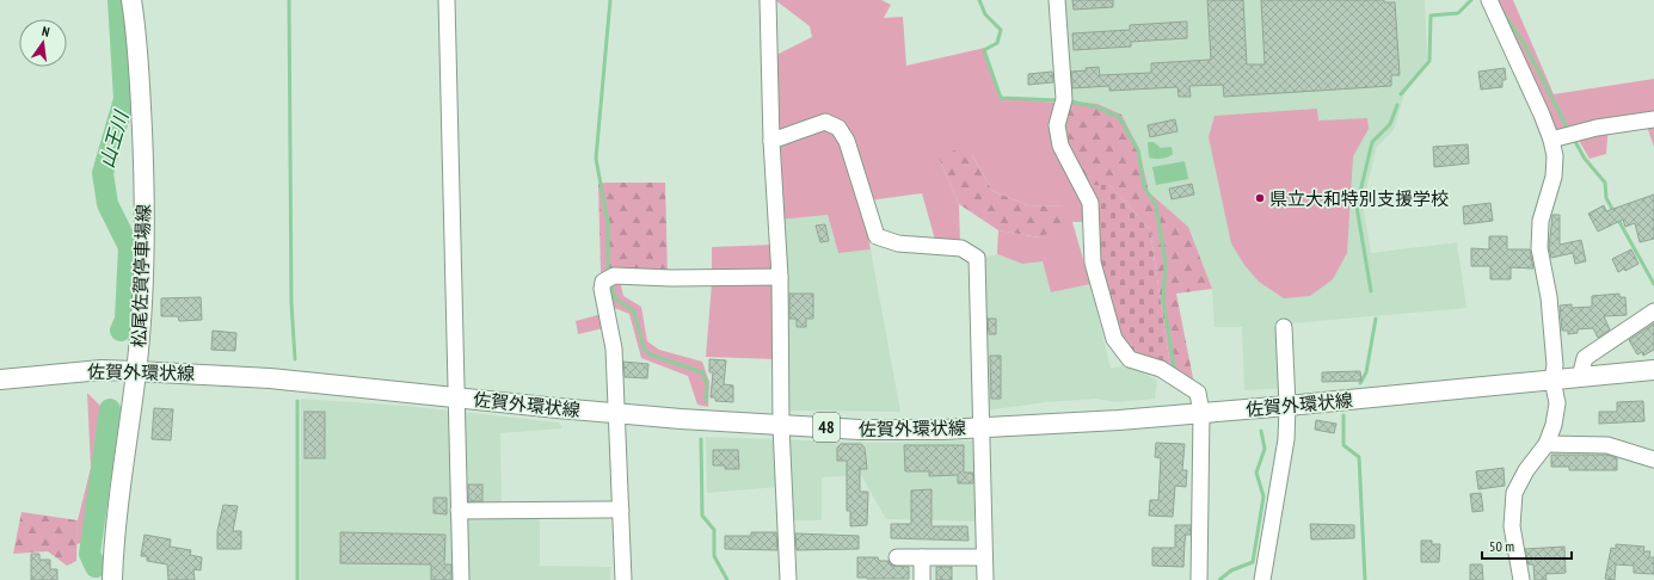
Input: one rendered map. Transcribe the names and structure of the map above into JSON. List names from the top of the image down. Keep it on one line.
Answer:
{"streets":{"main road":["松尾佐賀停車場線","佐賀外環状線","48"]},"crossings":[["松尾佐賀停車場線","佐賀外環状線"]],"water":["山王川"],"places":["県立大和特別支援学校"],"scale_bar":"50 m","north":"top"}
